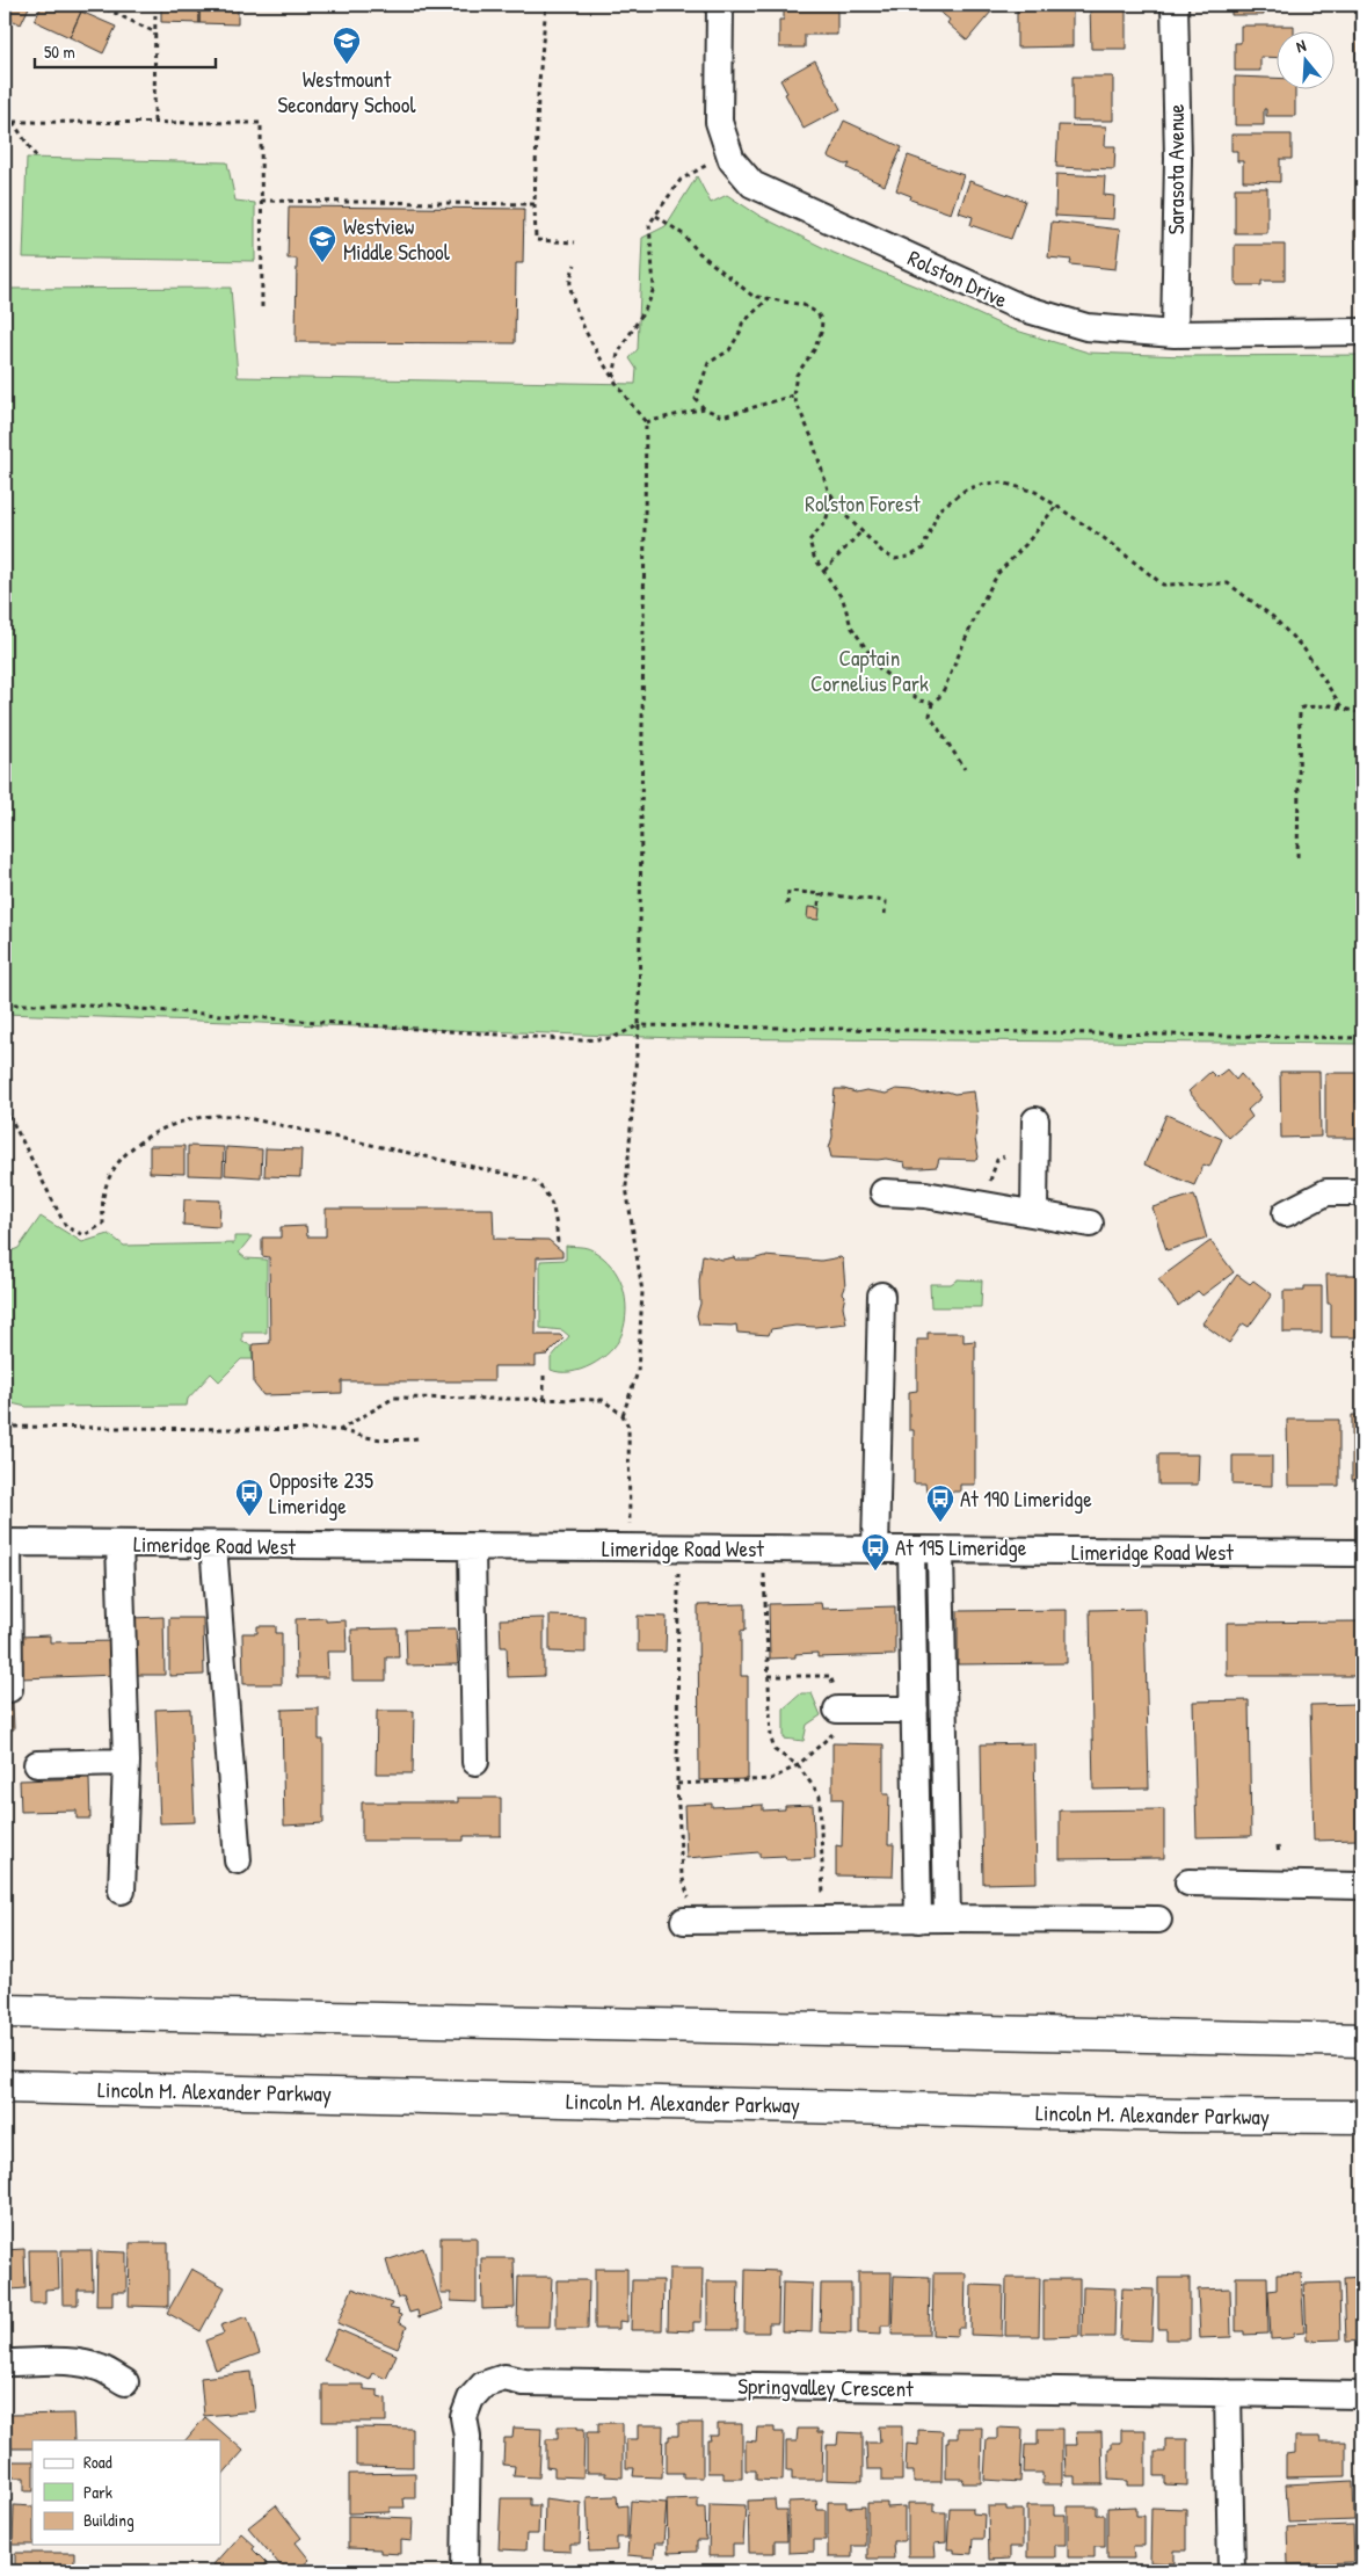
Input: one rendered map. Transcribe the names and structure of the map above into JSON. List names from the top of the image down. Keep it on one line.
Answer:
{"streets":{"highway":["Lincoln M. Alexander Parkway"],"street":["Sarasota Avenue","Rolston Drive","Limeridge Road West","Springvalley Crescent"]},"crossings":[["Sarasota Avenue","Rolston Drive"]],"parks":["Rolston Forest","Captain Cornelius Park"],"places":{"school or university":["Westmount Secondary School","Westview Middle School"],"bus stop":["Opposite 235 Limeridge","At 190 Limeridge","At 195 Limeridge"]},"legend":["Road","Park","Building"],"scale_bar":"50 m","north":"top"}
